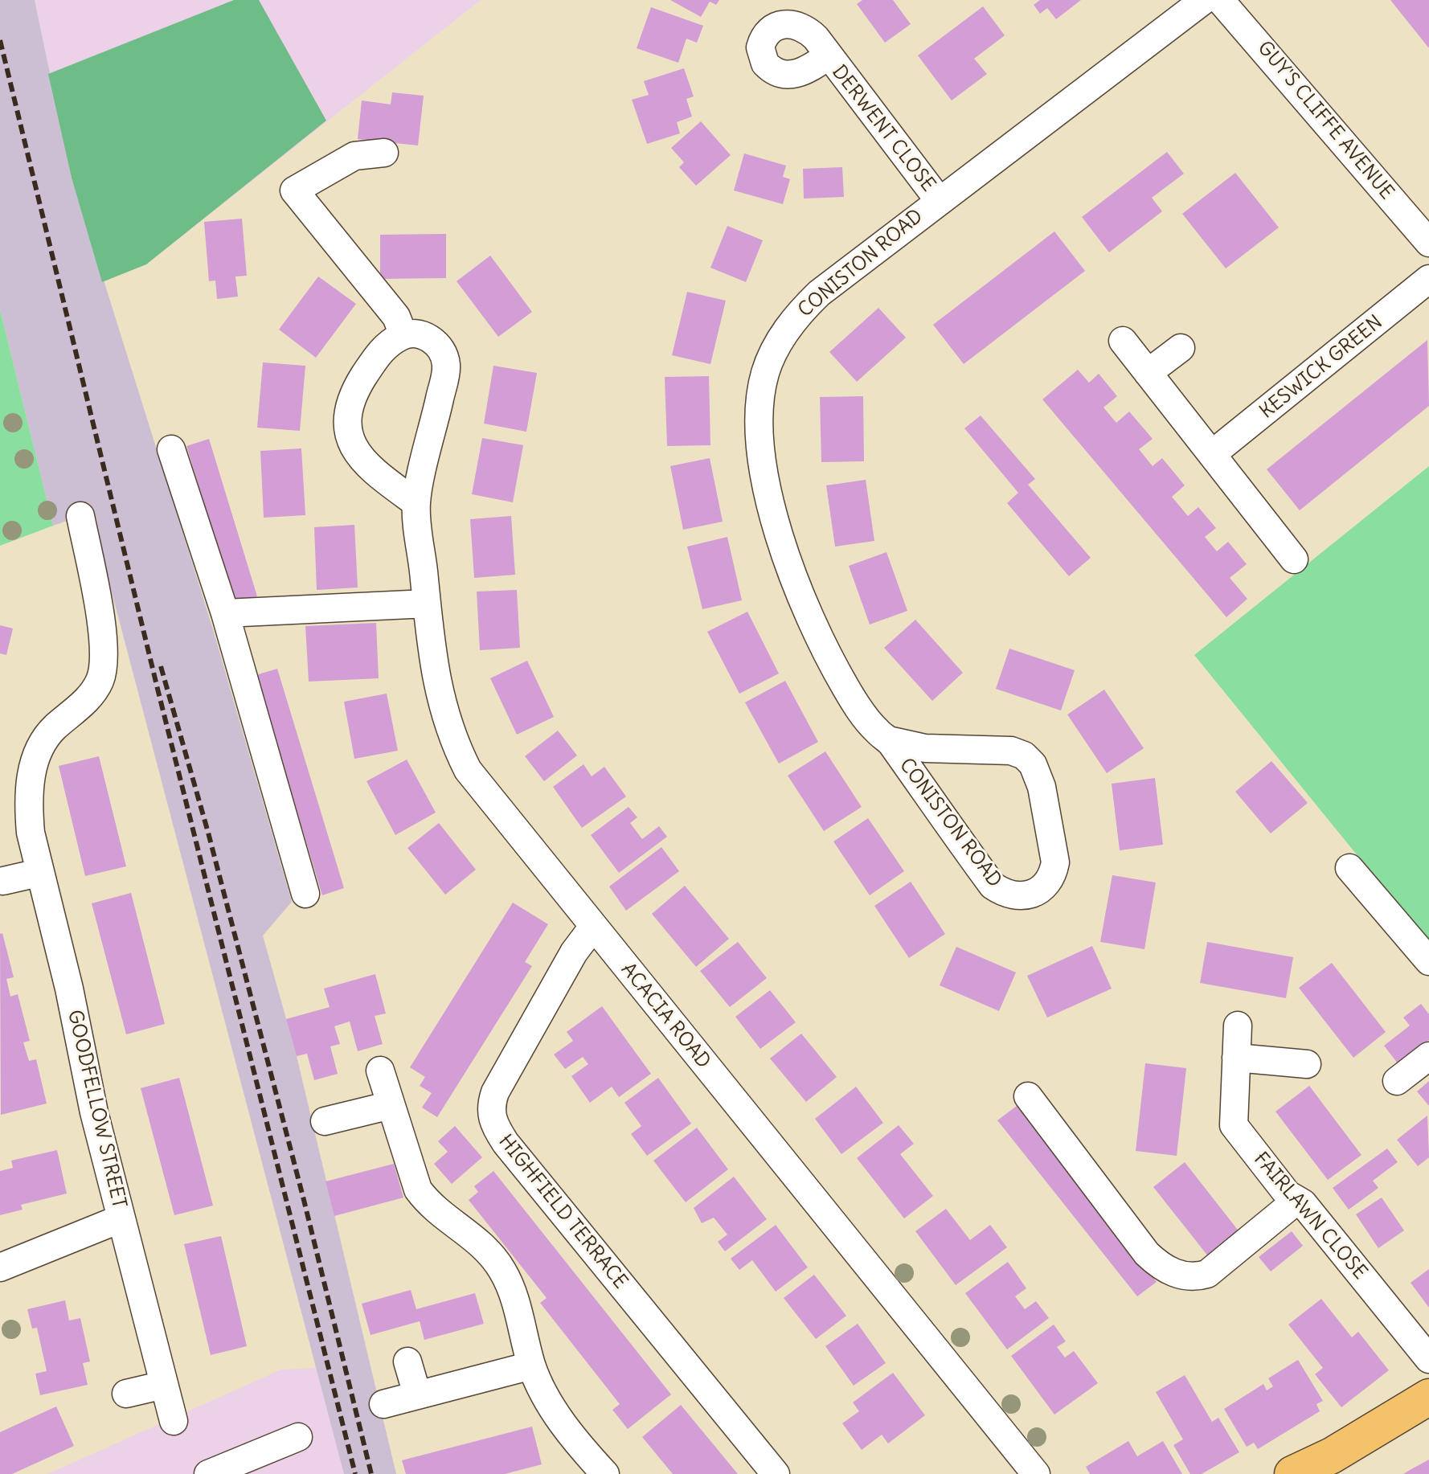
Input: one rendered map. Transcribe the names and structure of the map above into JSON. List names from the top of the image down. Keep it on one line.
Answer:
{"streets":{"street":["GUY'S CLIFFE AVENUE","DERWENT CLOSE","CONISTON ROAD","KESWICK GREEN","ACACIA ROAD","GOODFELLOW STREET","HIGHFIELD TERRACE","FAIRLAWN CLOSE"]},"crossings":[["DERWENT CLOSE","CONISTON ROAD"],["ACACIA ROAD","HIGHFIELD TERRACE"]]}
